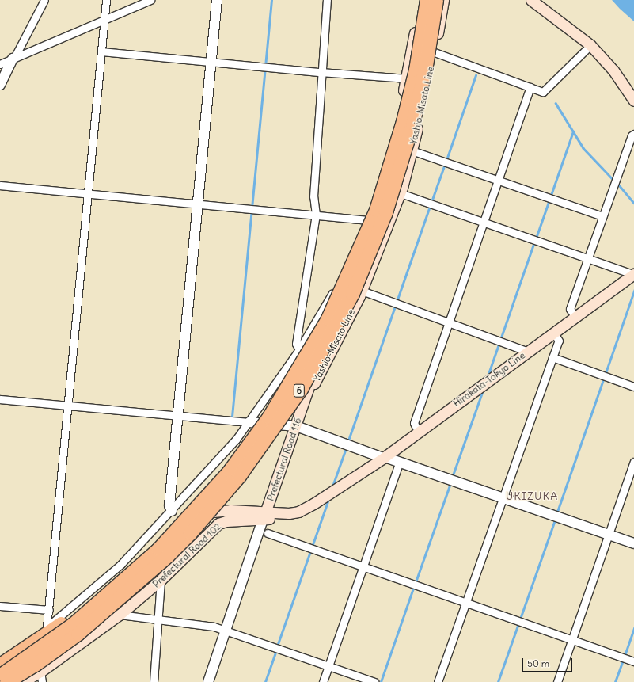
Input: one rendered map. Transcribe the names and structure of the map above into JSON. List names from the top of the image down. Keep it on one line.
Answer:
{"streets":{"highway":["6"],"main road":["Yashio-Misato Line","Hirakata-Tokyo Line","Prefectural Road 116","Prefectural Road 102"]},"crossings":[["Yashio-Misato Line","6"],["Yashio-Misato Line","Prefectural Road 116"],["Hirakata-Tokyo Line","Prefectural Road 102"],["6","Prefectural Road 116"],["Prefectural Road 116","Prefectural Road 102"]],"districts":["UKIZUKA"],"scale_bar":"50 m"}
